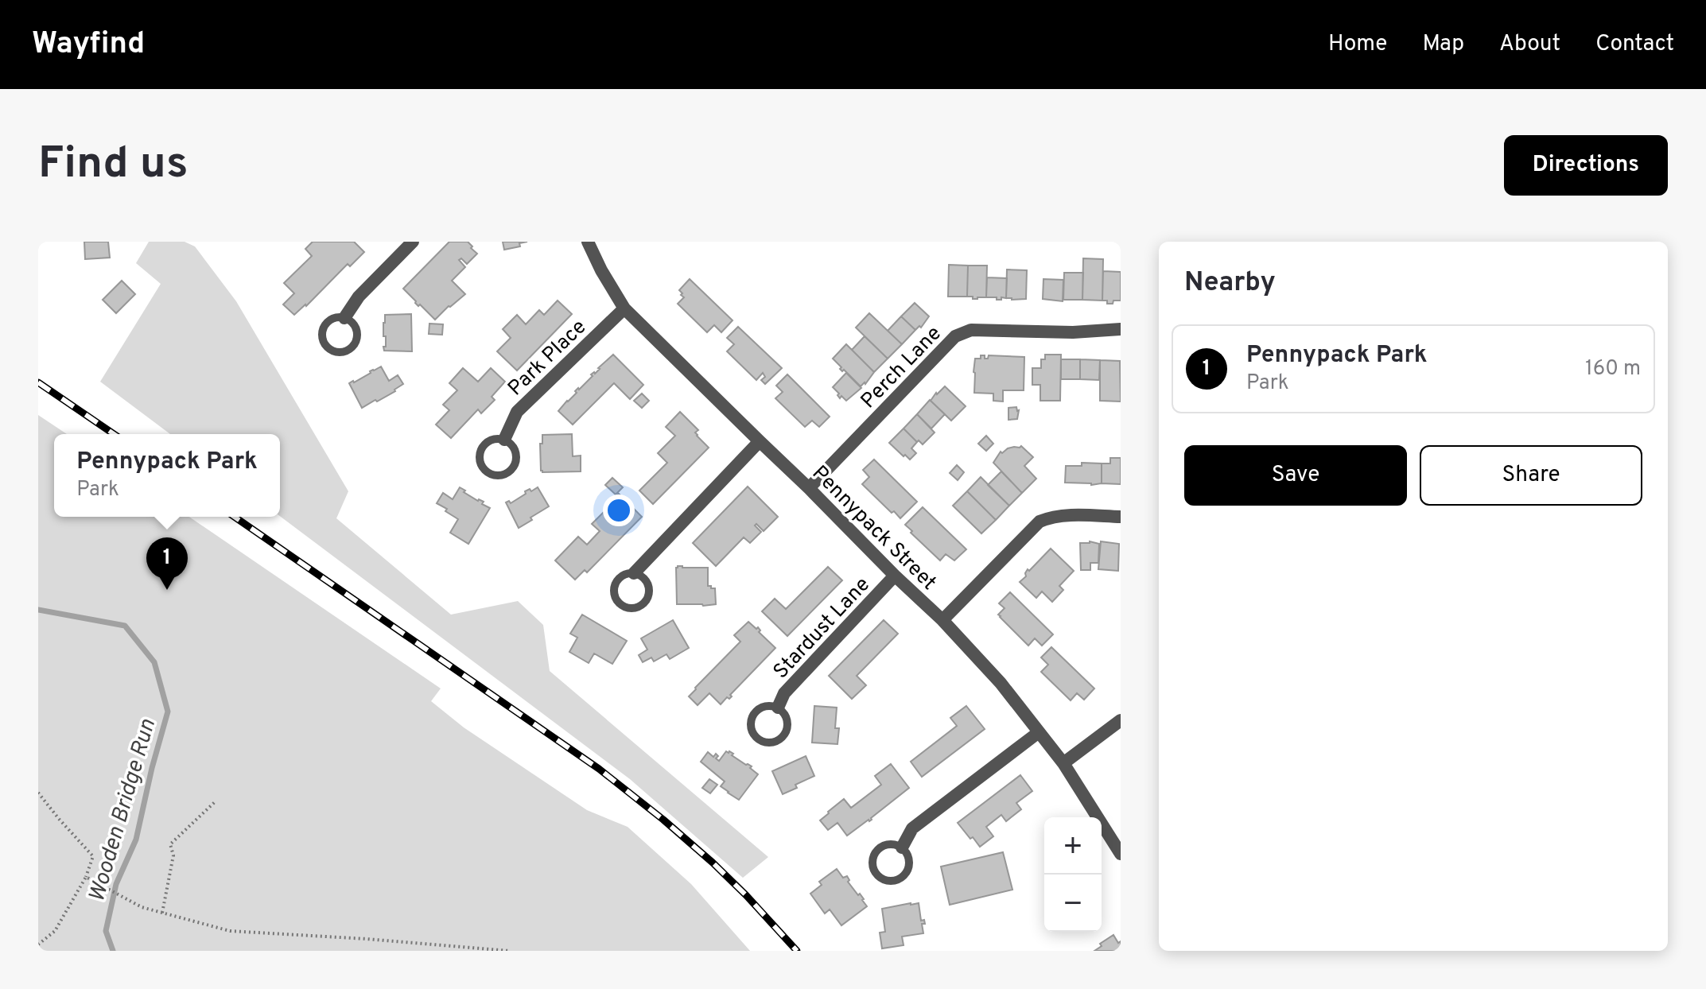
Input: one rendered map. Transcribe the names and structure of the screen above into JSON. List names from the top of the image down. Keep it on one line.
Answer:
{"streets":{"street":["Park Place","Perch Lane","Pennypack Street","Stardust Lane"]},"crossings":[["Park Place","Pennypack Street"],["Perch Lane","Pennypack Street"],["Pennypack Street","Stardust Lane"]],"water":["Wooden Bridge Run"],"page":{"header":"Wayfind","nav":["Home","Map","About","Contact"],"buttons":["Directions",["Save","Share"]],"title":"Find us","heading":"Nearby","list":[{"mark":"1","name":"Pennypack Park","note":"Park","value":"160 m"}],"popup":["Pennypack Park","Park"],"pins":"1","map_buttons":["+","−"]}}
